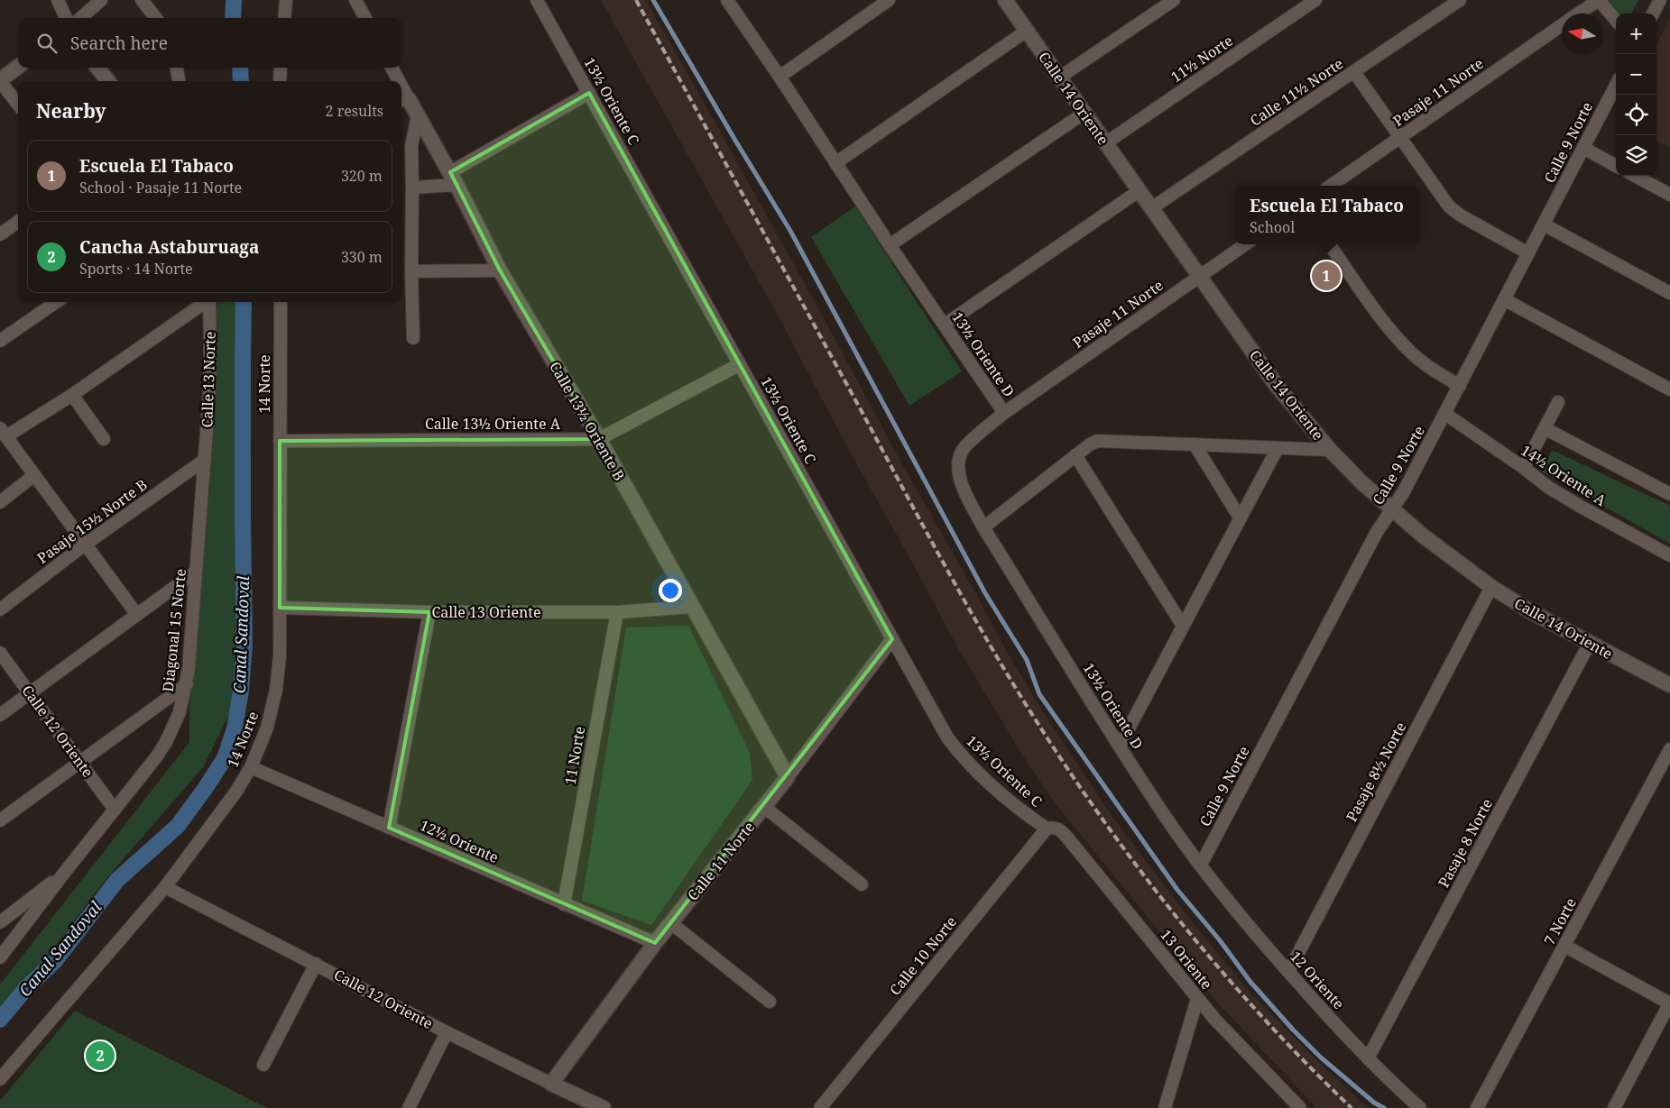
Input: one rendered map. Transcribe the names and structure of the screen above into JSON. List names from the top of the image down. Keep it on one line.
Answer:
{"streets":{"street":["11½ Norte","Calle 11½ Norte","Pasaje 11 Norte","Calle 14 Oriente","13½ Oriente C","Calle 9 Norte","13½ Oriente D","Calle 13 Norte","14 Norte","Calle 13½ Oriente B","Calle 13½ Oriente A","14½ Oriente A","Pasaje 15½ Norte B","Calle 13 Oriente","Diagonal 15 Norte","Calle 12 Oriente","11 Norte","Pasaje 8½ Norte","12½ Oriente","Pasaje 8 Norte","Calle 11 Norte","7 Norte","Calle 10 Norte","13 Oriente","12 Oriente"]},"crossings":[["11½ Norte","Calle 14 Oriente"],["Calle 11½ Norte","Calle 14 Oriente"],["Pasaje 11 Norte","Calle 14 Oriente"],["Pasaje 11 Norte","13½ Oriente D"],["Calle 14 Oriente","Calle 9 Norte"],["Calle 14 Oriente","Pasaje 8½ Norte"],["Calle 14 Oriente","Pasaje 8 Norte"],["13½ Oriente C","Calle 13½ Oriente A"],["13½ Oriente C","Calle 11 Norte"],["13½ Oriente C","Calle 10 Norte"],["13½ Oriente C","13 Oriente"],["Calle 9 Norte","13½ Oriente D"],["Calle 9 Norte","14½ Oriente A"],["Calle 9 Norte","12 Oriente"],["13½ Oriente D","12 Oriente"],["Calle 13 Norte","Pasaje 15½ Norte B"],["Calle 13 Norte","Diagonal 15 Norte"],["14 Norte","Calle 13½ Oriente A"],["14 Norte","Calle 13 Oriente"],["14 Norte","Calle 12 Oriente"],["14 Norte","12½ Oriente"],["Calle 13½ Oriente B","Calle 13½ Oriente A"],["Calle 13½ Oriente B","Calle 13 Oriente"],["Calle 13½ Oriente B","Calle 11 Norte"],["Pasaje 15½ Norte B","Diagonal 15 Norte"],["Calle 13 Oriente","11 Norte"],["Diagonal 15 Norte","Calle 12 Oriente"],["Calle 12 Oriente","Calle 11 Norte"],["11 Norte","12½ Oriente"],["Pasaje 8½ Norte","12 Oriente"],["12½ Oriente","Calle 11 Norte"],["Pasaje 8 Norte","12 Oriente"],["Calle 10 Norte","13 Oriente"]],"water":["Canal Sandoval"],"north":"left","page":{"map_buttons":["+","−"],"search":"Search here","heading":["Nearby","2 results"],"list":[{"mark":"1","name":"Escuela El Tabaco","note":"School · Pasaje 11 Norte","value":"320 m"},{"mark":"2","name":"Cancha Astaburuaga","note":"Sports · 14 Norte","value":"330 m"}],"popup":["Escuela El Tabaco","School"],"pins":["1","2"]}}
